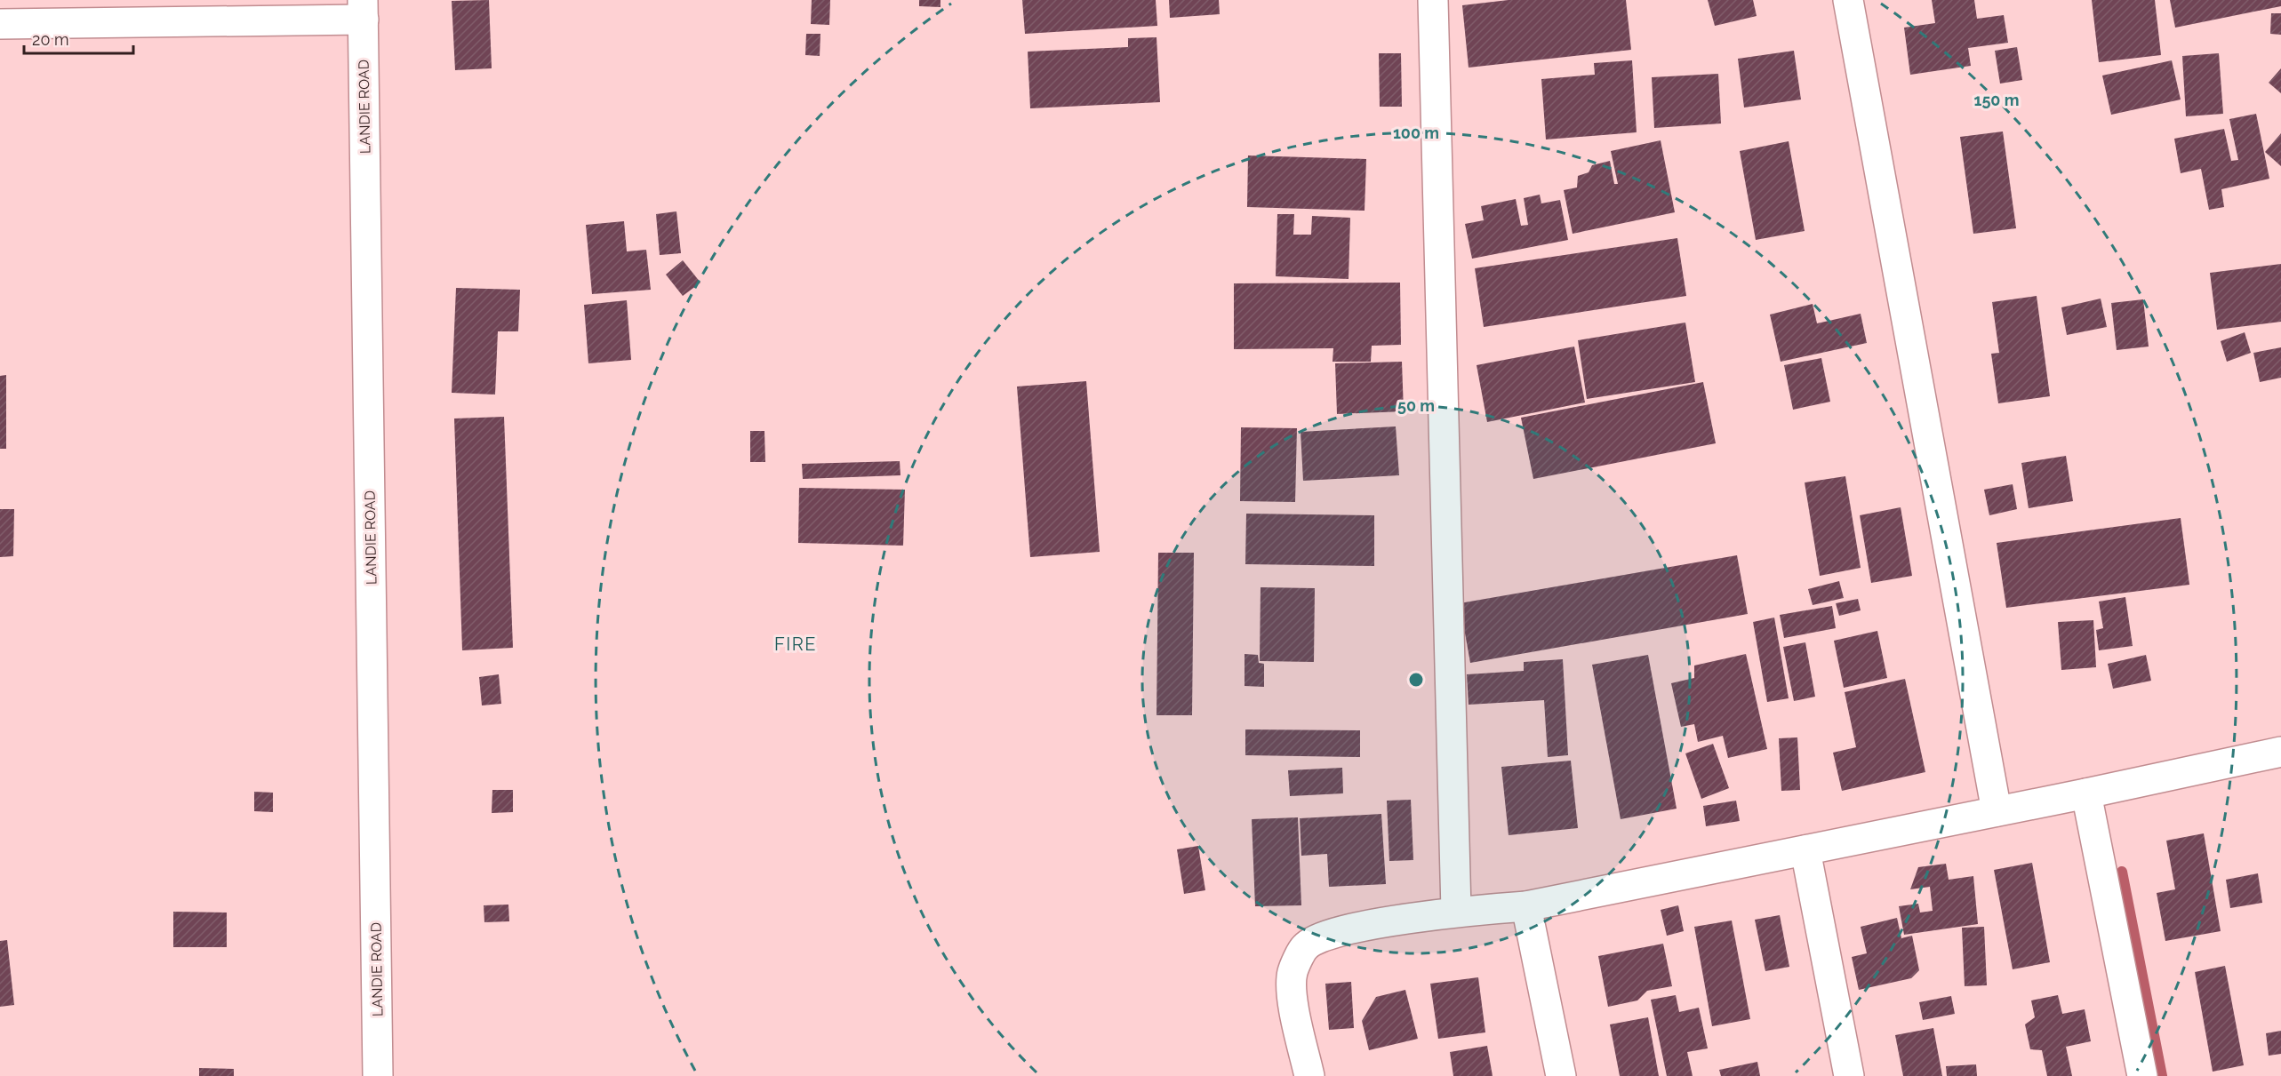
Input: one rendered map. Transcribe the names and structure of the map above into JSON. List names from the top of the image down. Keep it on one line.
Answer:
{"streets":{"street":["LANDIE ROAD"]},"districts":["FIRE"],"scale_bar":"20 m","rings":["150 m","100 m","50 m"]}
